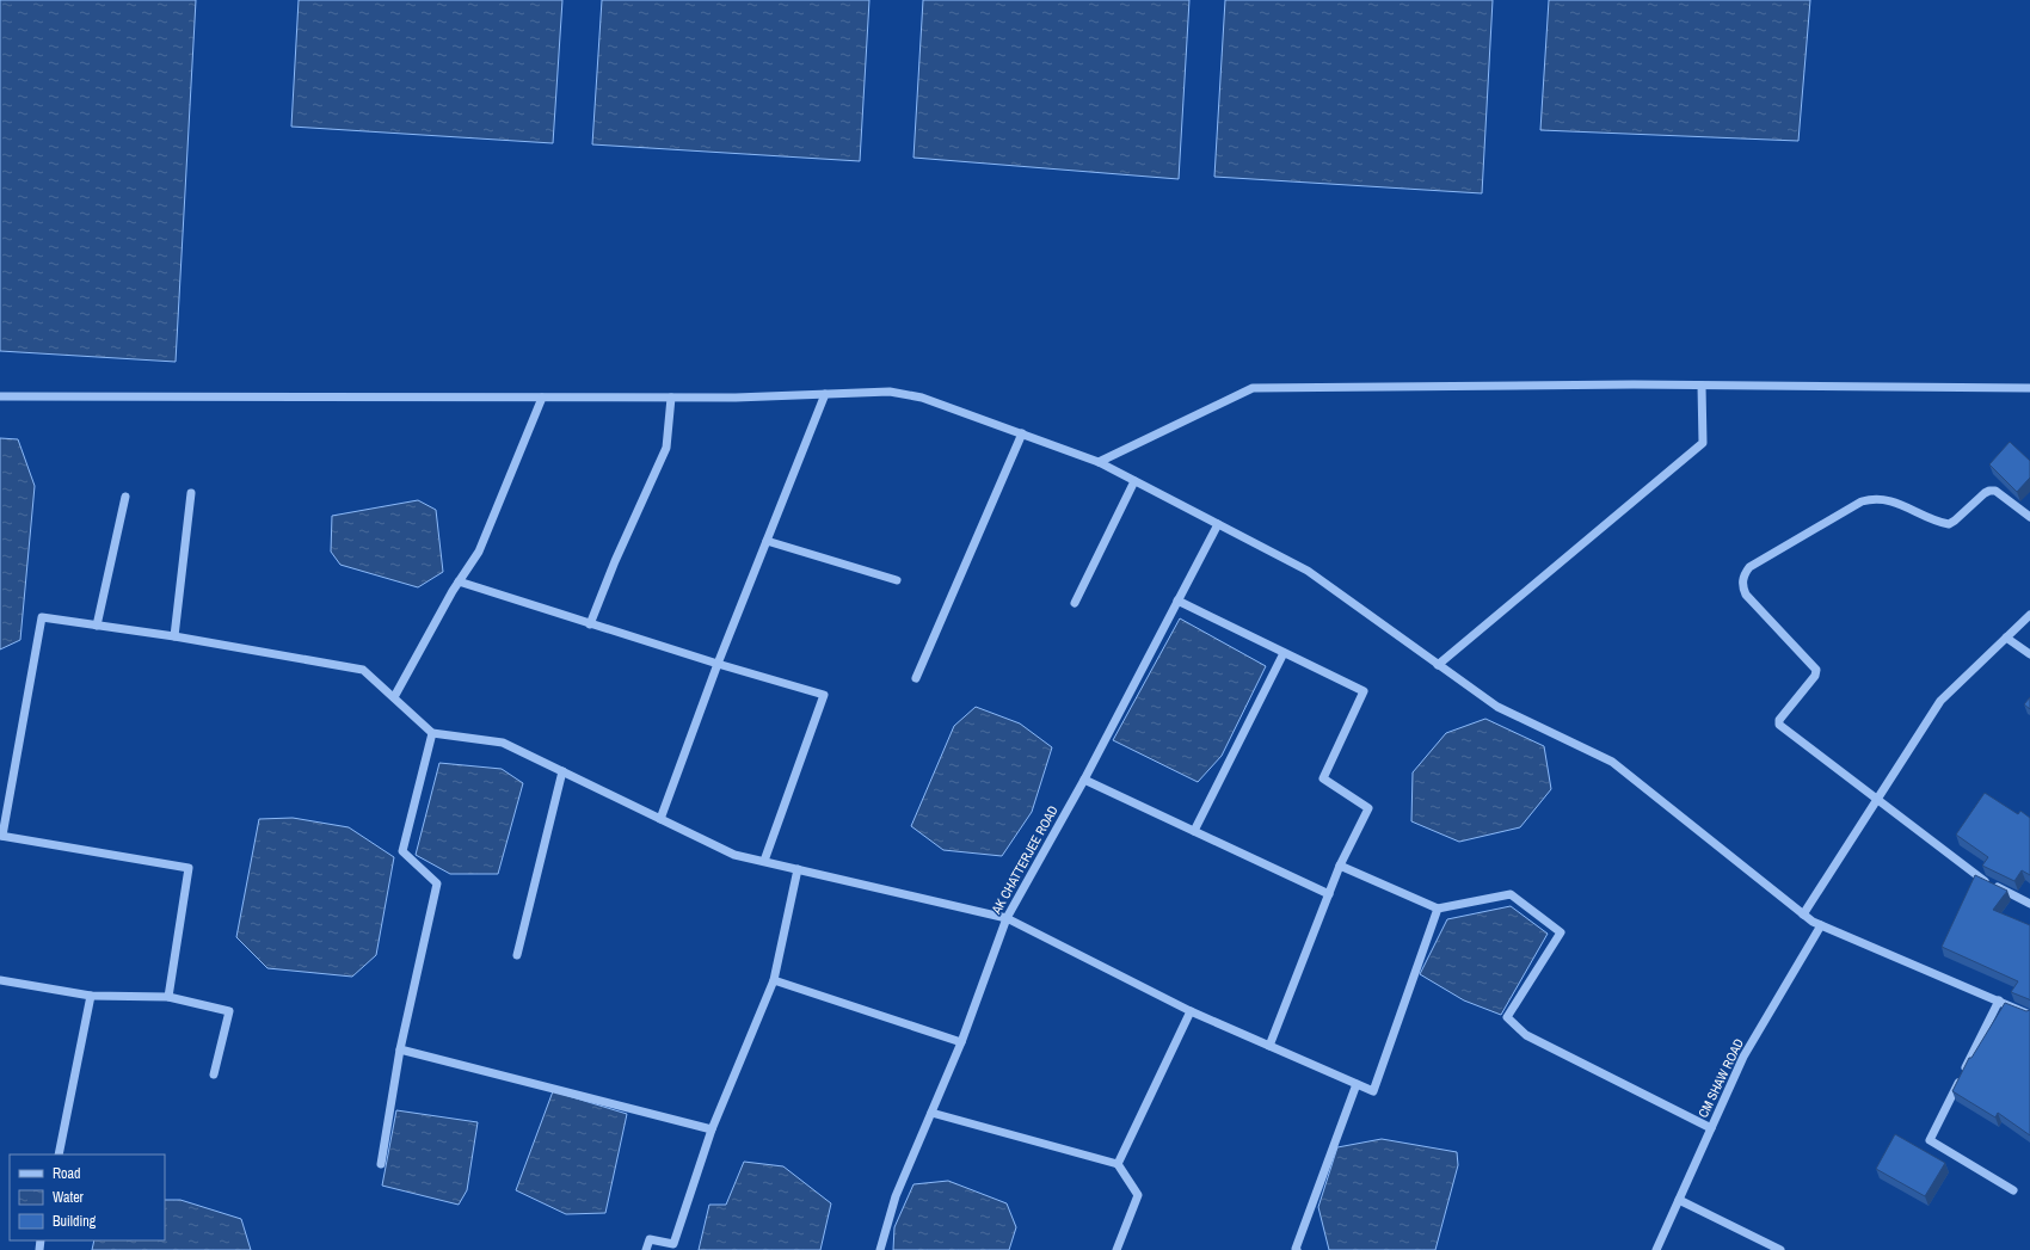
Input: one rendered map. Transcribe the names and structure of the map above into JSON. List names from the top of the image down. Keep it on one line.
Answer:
{"streets":{"street":["AK CHATTERJEE ROAD","CM SHAW ROAD"]},"legend":["Road","Water","Building"]}
